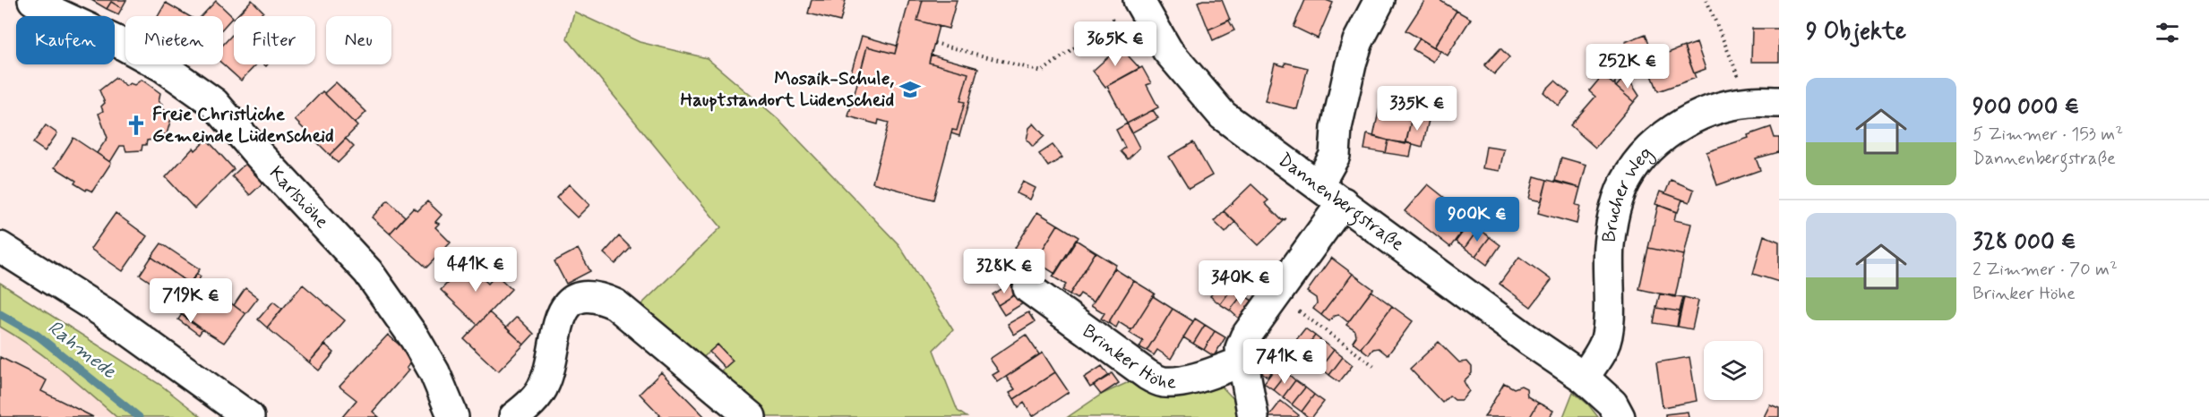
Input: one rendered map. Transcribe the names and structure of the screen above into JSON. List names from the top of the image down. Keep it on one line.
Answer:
{"streets":{"street":["Karlshöhe","Brucher Weg","Dannenbergstraße","Brinker Höhe"]},"crossings":[["Brucher Weg","Dannenbergstraße"]],"water":["Rahmede"],"places":{"school or university":["Mosaik-Schule, Hauptstandort Lüdenscheid"],"church":["Freie Christliche Gemeinde Lüdenscheid"]},"page":{"heading":"9 Objekte","chip":["Kaufen","Mieten","Filter","Neu"],"price":["365K €","252K €","335K €","900K €","441K €","328K €","340K €","719K €","741K €"],"list":[{"name":"900 000 €","note":"5 Zimmer · 153 m² · Dannenbergstraße"},{"name":"328 000 €","note":"2 Zimmer · 70 m² · Brinker Höhe"}]}}
